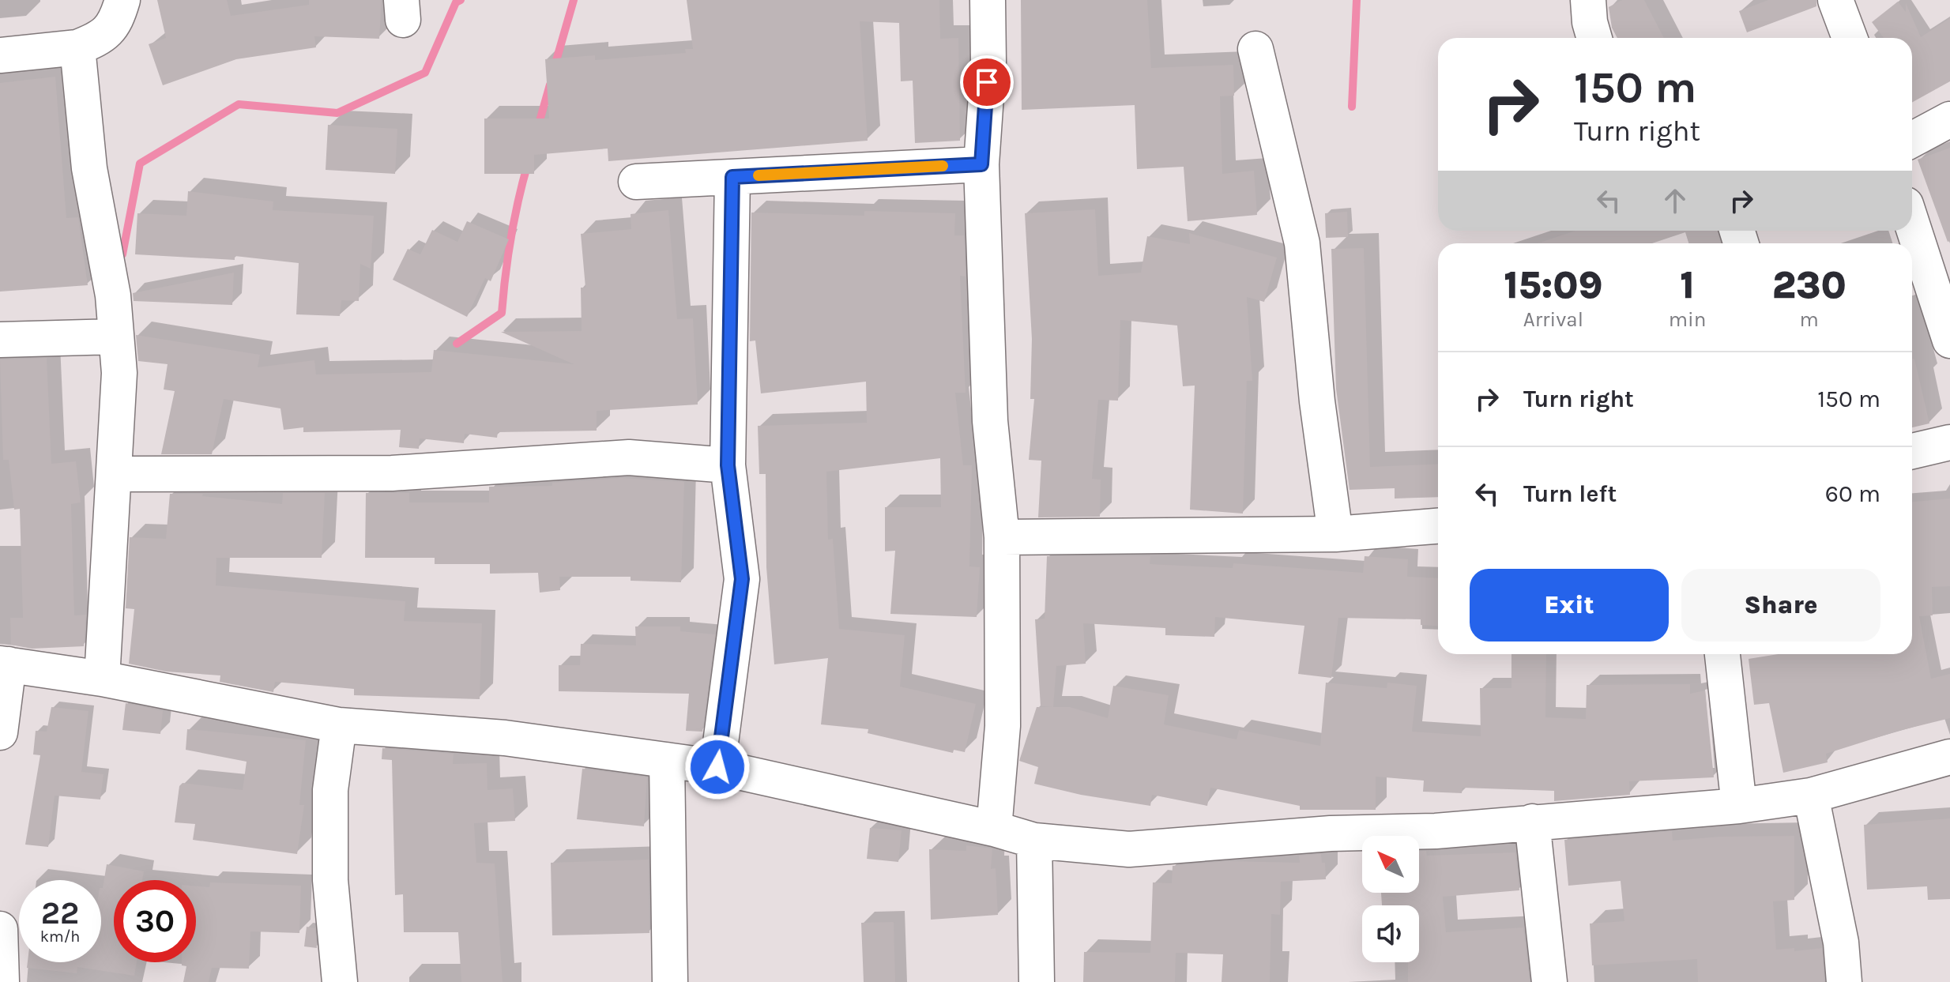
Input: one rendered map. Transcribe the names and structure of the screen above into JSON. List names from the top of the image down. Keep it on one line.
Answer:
{"north":"top left","page":{"turn":["150 m","Turn right"],"eta":["15:09","Arrival","1","min","230","m"],"list":[{"name":"Turn right","value":"150 m"},{"name":"Turn left","value":"60 m"}],"buttons":["Exit","Share"],"speed":"22 km/h","limit":"30"}}
